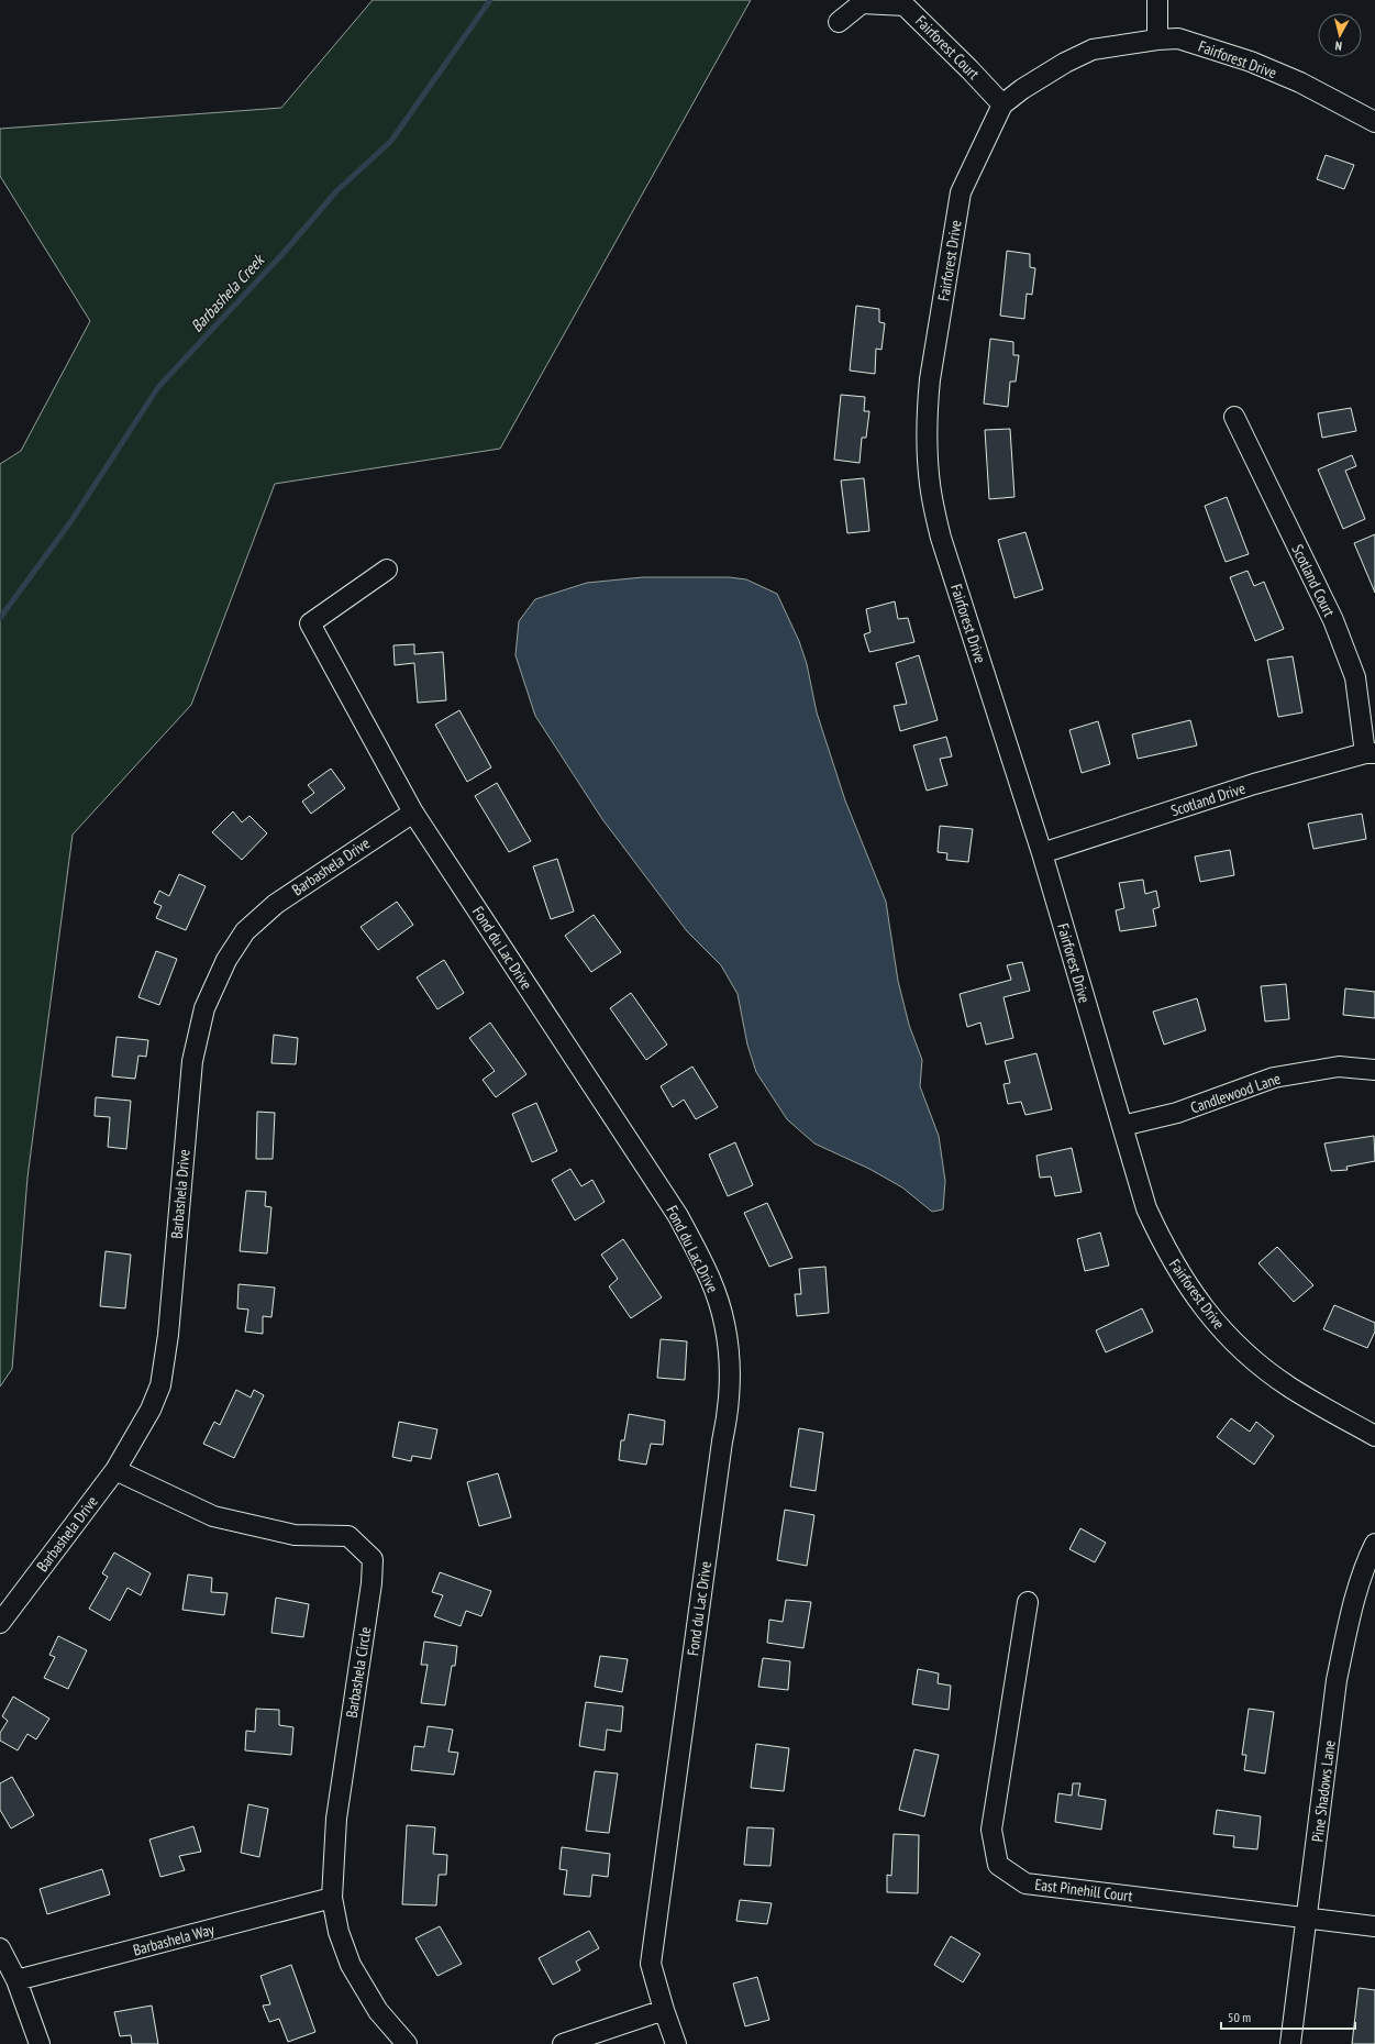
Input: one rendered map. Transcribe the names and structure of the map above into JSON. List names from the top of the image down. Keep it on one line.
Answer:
{"streets":{"street":["Fairforest Court","Fairforest Drive","Scotland Court","Scotland Drive","Barbashela Drive","Fond du Lac Drive","Candlewood Lane","Barbashela Circle","Pine Shadows Lane","East Pinehill Court","Barbashela Way"]},"crossings":[["Fairforest Court","Fairforest Drive"],["Fairforest Drive","Scotland Drive"],["Fairforest Drive","Candlewood Lane"],["Scotland Court","Scotland Drive"],["Barbashela Drive","Fond du Lac Drive"],["Barbashela Drive","Barbashela Circle"],["Barbashela Circle","Barbashela Way"],["Pine Shadows Lane","East Pinehill Court"]],"water":["Barbashela Creek"],"scale_bar":"50 m","north":"bottom"}
